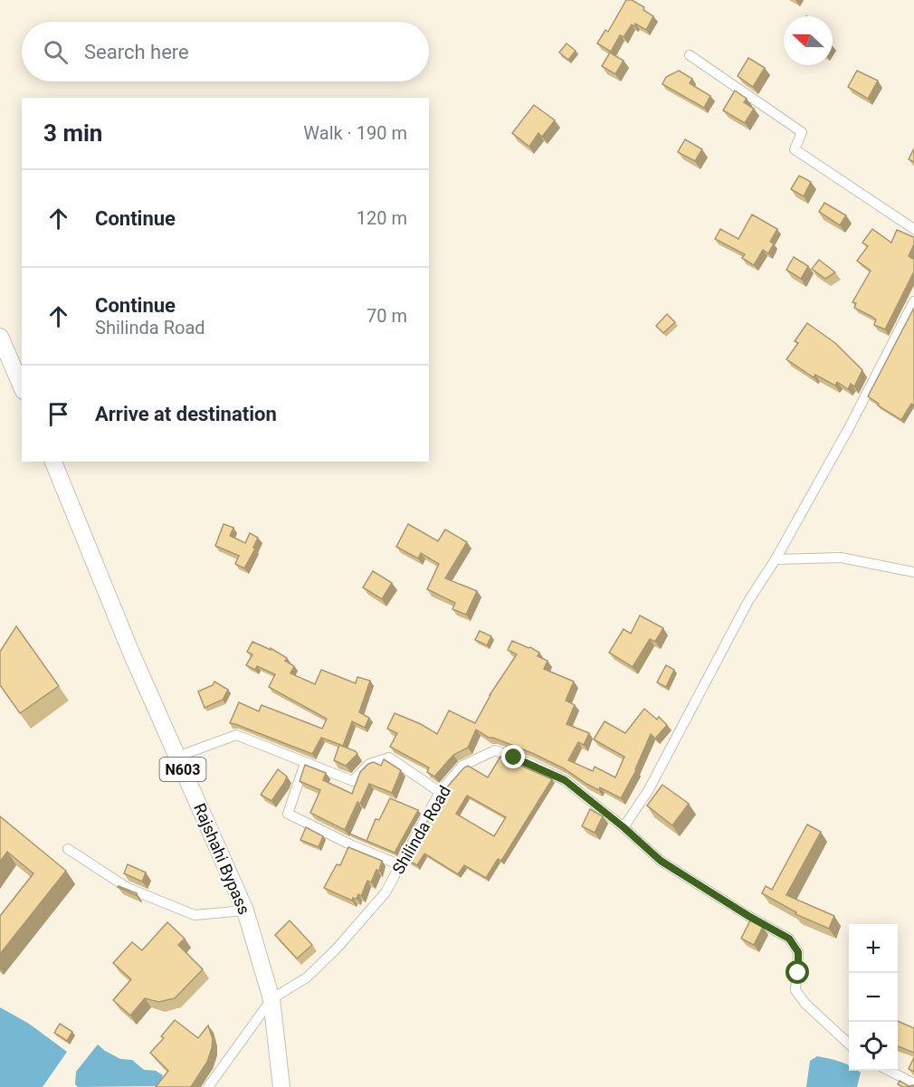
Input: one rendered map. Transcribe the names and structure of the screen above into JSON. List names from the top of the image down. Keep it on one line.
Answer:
{"streets":{"highway":["N603","Rajshahi Bypass"],"street":["Shilinda Road"]},"crossings":[["Shilinda Road","Rajshahi Bypass"]],"north":"left","page":{"search":"Search here","heading":["3 min","Walk · 190 m"],"list":[["Continue","120 m"],["Continue","Shilinda Road","70 m"],"Arrive at destination"],"map_buttons":["+","−"]}}
